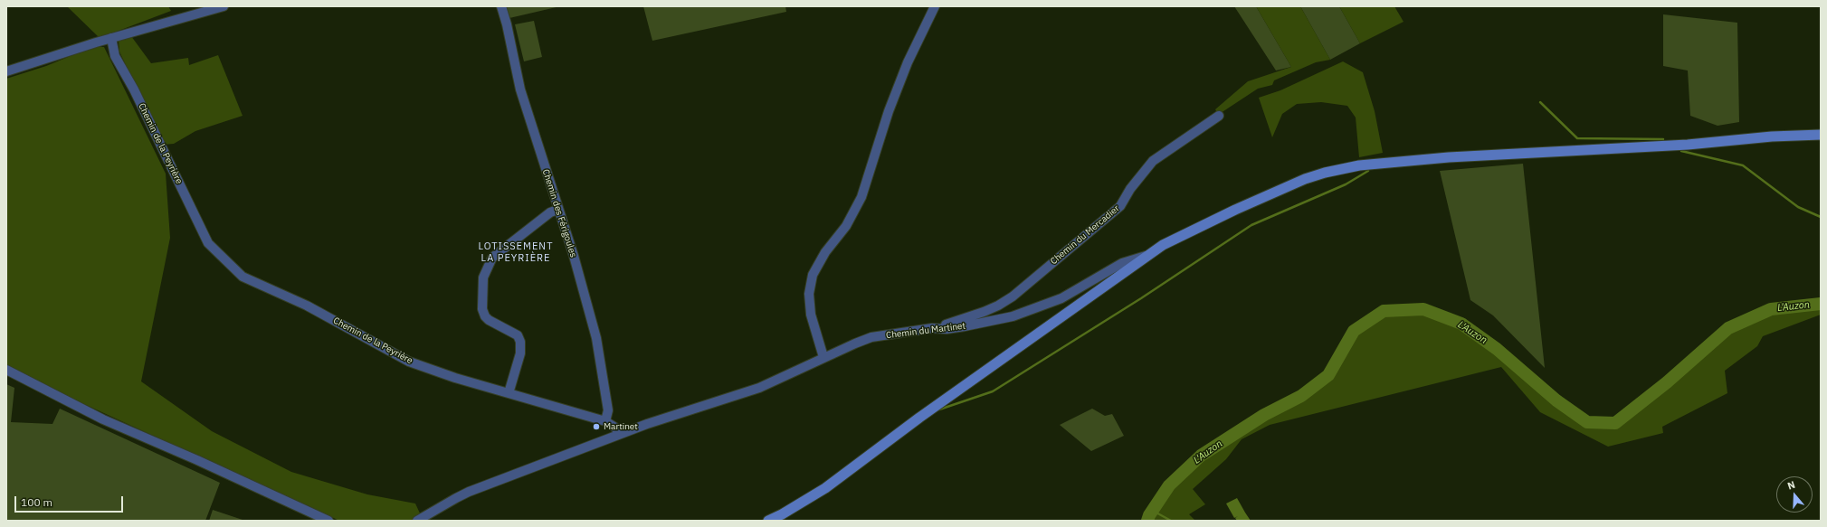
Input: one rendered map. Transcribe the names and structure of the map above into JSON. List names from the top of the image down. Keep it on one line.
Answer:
{"streets":{"street":["Chemin de la Peyrière","Chemin des Férigoules","Chemin du Mercadier","Chemin du Martinet"]},"crossings":[["Chemin de la Peyrière","Chemin des Férigoules"],["Chemin de la Peyrière","Chemin du Martinet"],["Chemin du Mercadier","Chemin du Martinet"]],"districts":["LOTISSEMENT LA PEYRIÈRE"],"water":["L'Auzon"],"places":["Martinet"],"scale_bar":"100 m","north":"top"}
